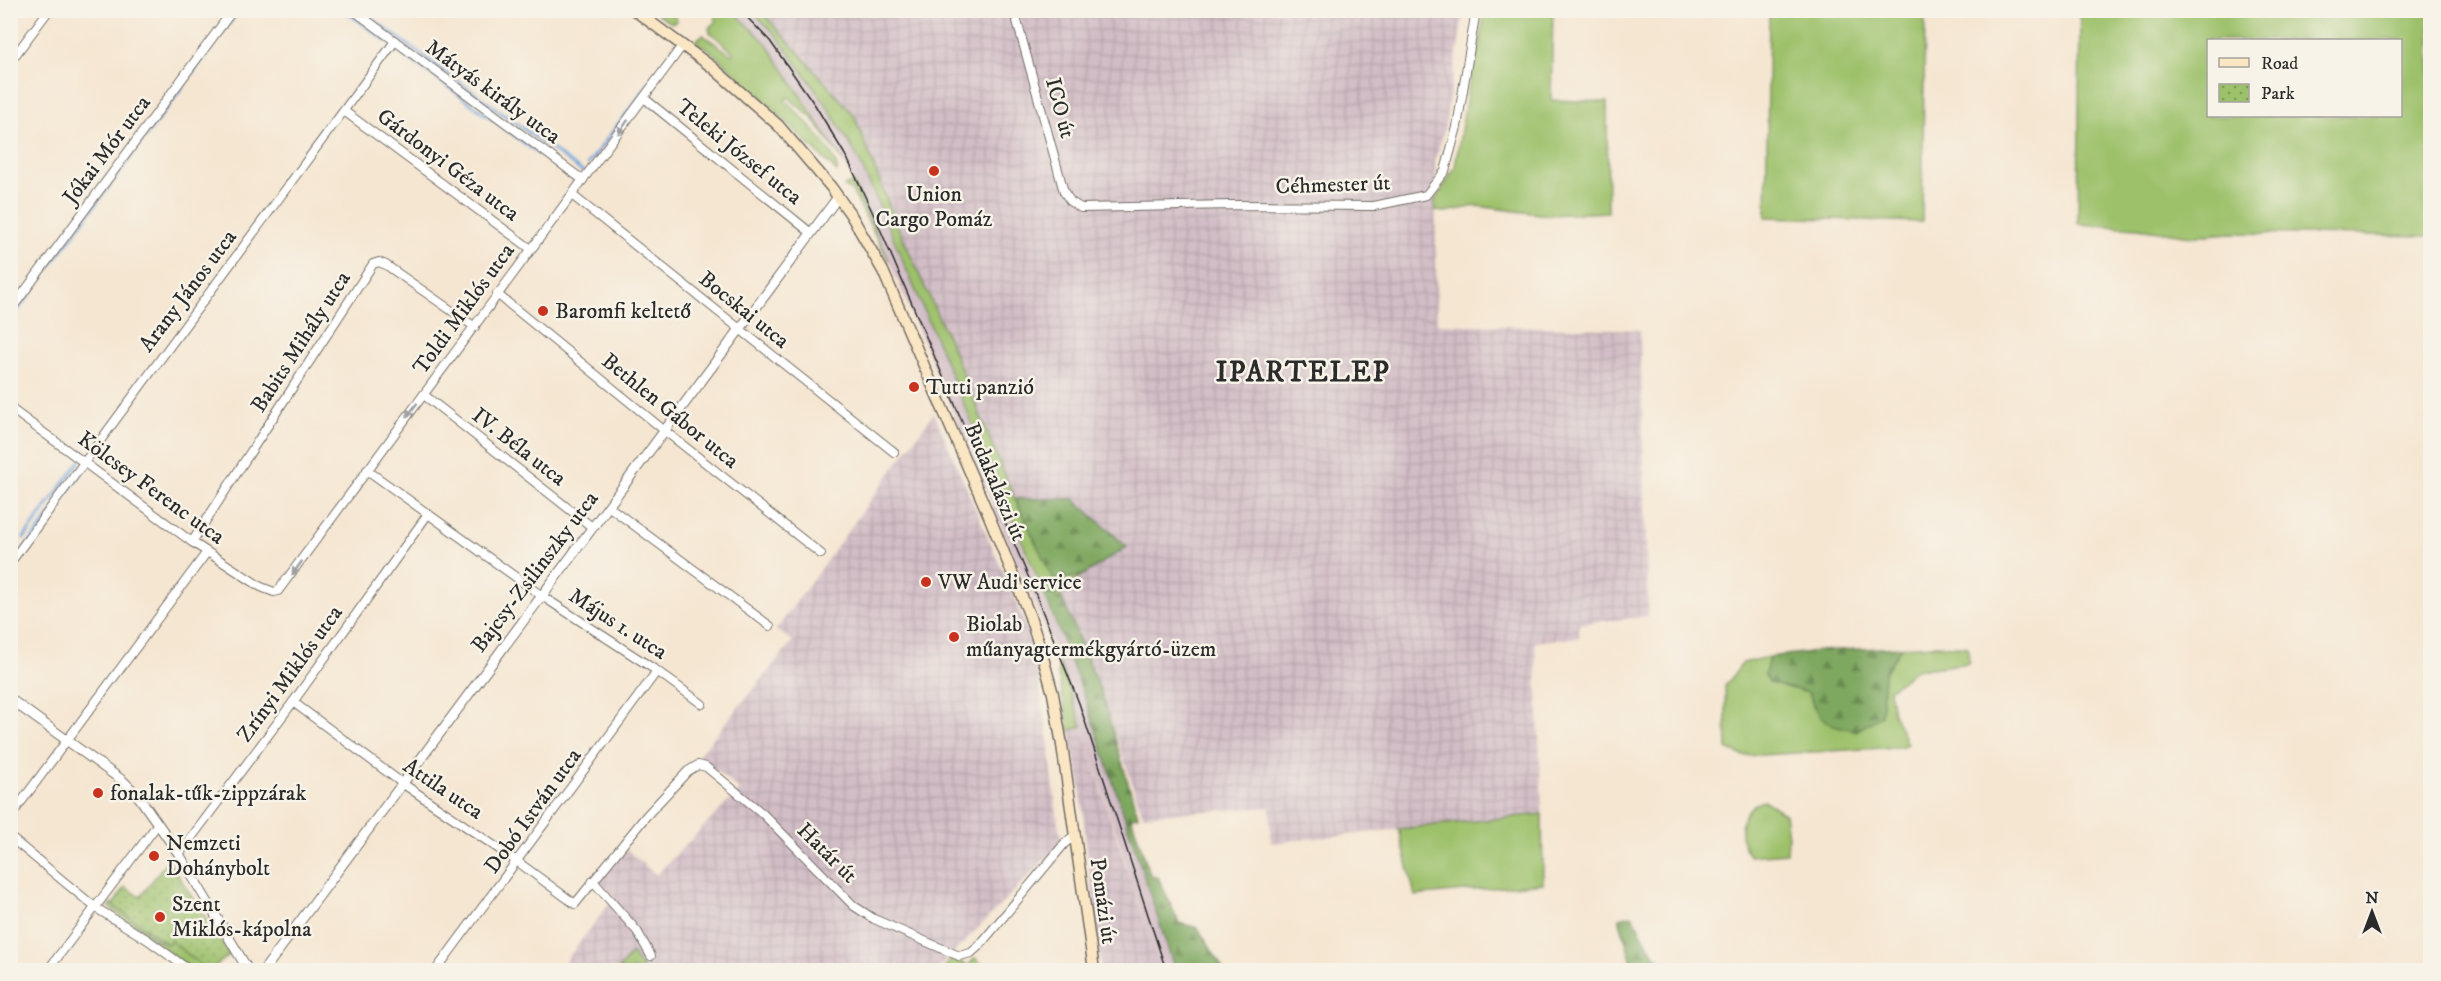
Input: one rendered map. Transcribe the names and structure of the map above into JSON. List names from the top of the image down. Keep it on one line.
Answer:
{"streets":{"main road":["Budakalászi út","Pomázi út"],"street":["Mátyás király utca","ICO út","Jókai Mór utca","Teleki József utca","Gárdonyi Géza utca","Céhmester út","Arany János utca","Toldi Miklós utca","Bocskai utca","Babits Mihály utca","Bethlen Gábor utca","IV. Béla utca","Kölcsey Ferenc utca","Bajcsy-Zsilinszky utca","Május 1. utca","Zrínyi Miklós utca","Attila utca","Dobó István utca","Határ út"]},"crossings":[["Mátyás király utca","Arany János utca"],["Mátyás király utca","Toldi Miklós utca"],["ICO út","Céhmester út"],["Teleki József utca","Toldi Miklós utca"],["Teleki József utca","Bajcsy-Zsilinszky utca"],["Gárdonyi Géza utca","Arany János utca"],["Gárdonyi Géza utca","Toldi Miklós utca"],["Arany János utca","Kölcsey Ferenc utca"],["Toldi Miklós utca","Bocskai utca"],["Toldi Miklós utca","Babits Mihály utca"],["Toldi Miklós utca","Bethlen Gábor utca"],["Toldi Miklós utca","IV. Béla utca"],["Toldi Miklós utca","Budakalászi út"],["Toldi Miklós utca","Kölcsey Ferenc utca"],["Toldi Miklós utca","Május 1. utca"],["Bocskai utca","Bajcsy-Zsilinszky utca"],["Babits Mihály utca","Kölcsey Ferenc utca"],["Bethlen Gábor utca","Bajcsy-Zsilinszky utca"],["IV. Béla utca","Bajcsy-Zsilinszky utca"],["Budakalászi út","Bajcsy-Zsilinszky utca"],["Budakalászi út","Határ út"],["Budakalászi út","Pomázi út"],["Bajcsy-Zsilinszky utca","Május 1. utca"],["Bajcsy-Zsilinszky utca","Attila utca"],["Május 1. utca","Zrínyi Miklós utca"],["Május 1. utca","Dobó István utca"],["Zrínyi Miklós utca","Attila utca"],["Attila utca","Dobó István utca"],["Attila utca","Határ út"],["Határ út","Pomázi út"]],"one_way":["Toldi Miklós utca"],"districts":["IPARTELEP"],"places":["Union Cargo Pomáz","Baromfi keltető","Tutti panzió","VW Audi service","Biolab műanyagtermékgyártó-üzem","fonalak-tűk-zippzárak","Nemzeti Dohánybolt","Szent Miklós-kápolna"],"legend":["Road","Park"],"north":"top"}
